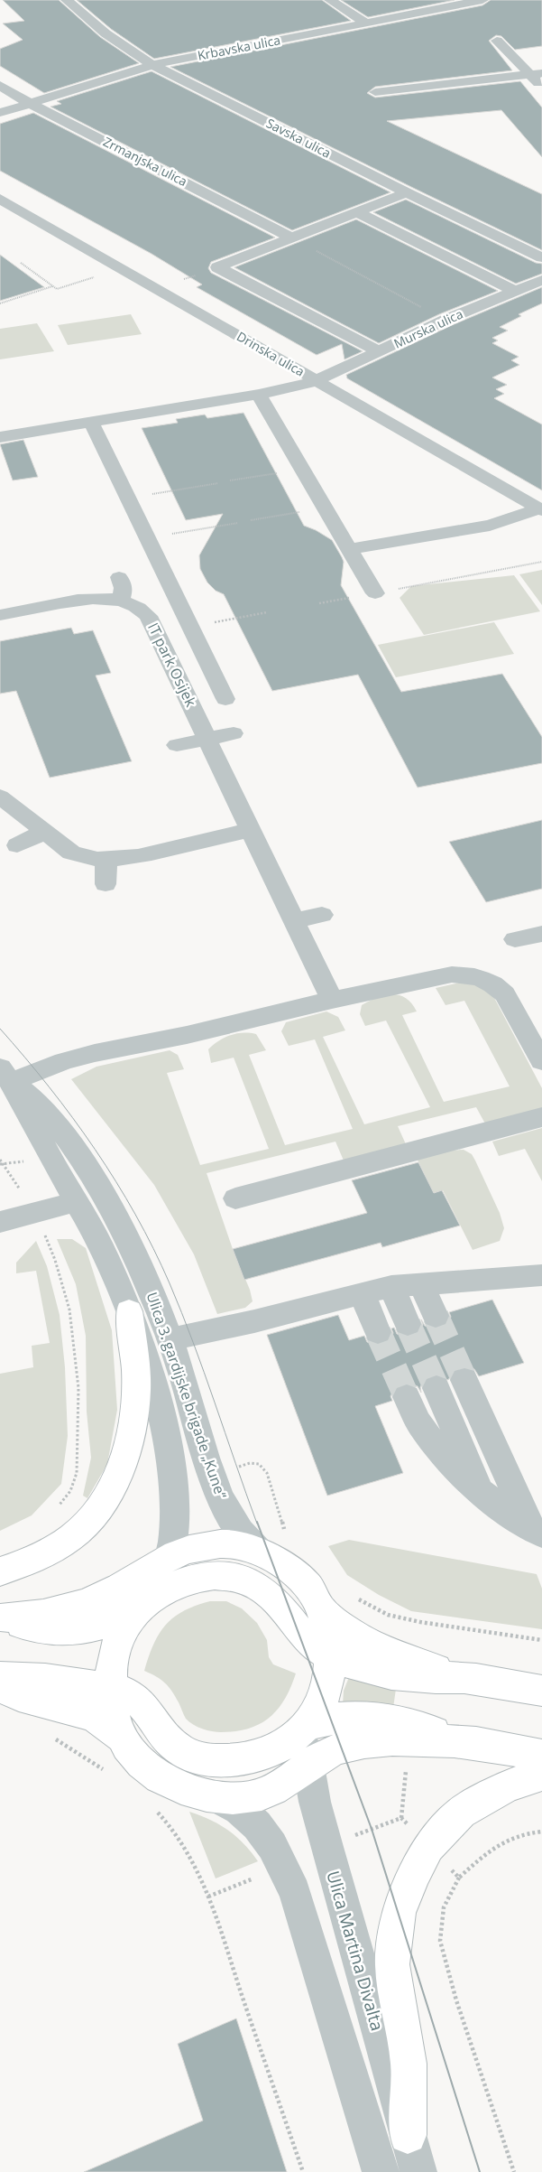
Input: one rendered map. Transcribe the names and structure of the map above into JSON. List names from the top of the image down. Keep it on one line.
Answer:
{"streets":{"street":["Krbavska ulica","Savska ulica","Zrmanjska ulica","Murska ulica","Drinska ulica","IT park Osijek","Ulica 3. gardijske brigade „Kune“","Ulica Martina Divalta"]},"crossings":[["Krbavska ulica","Savska ulica"],["Krbavska ulica","Zrmanjska ulica"],["Murska ulica","Drinska ulica"]]}
